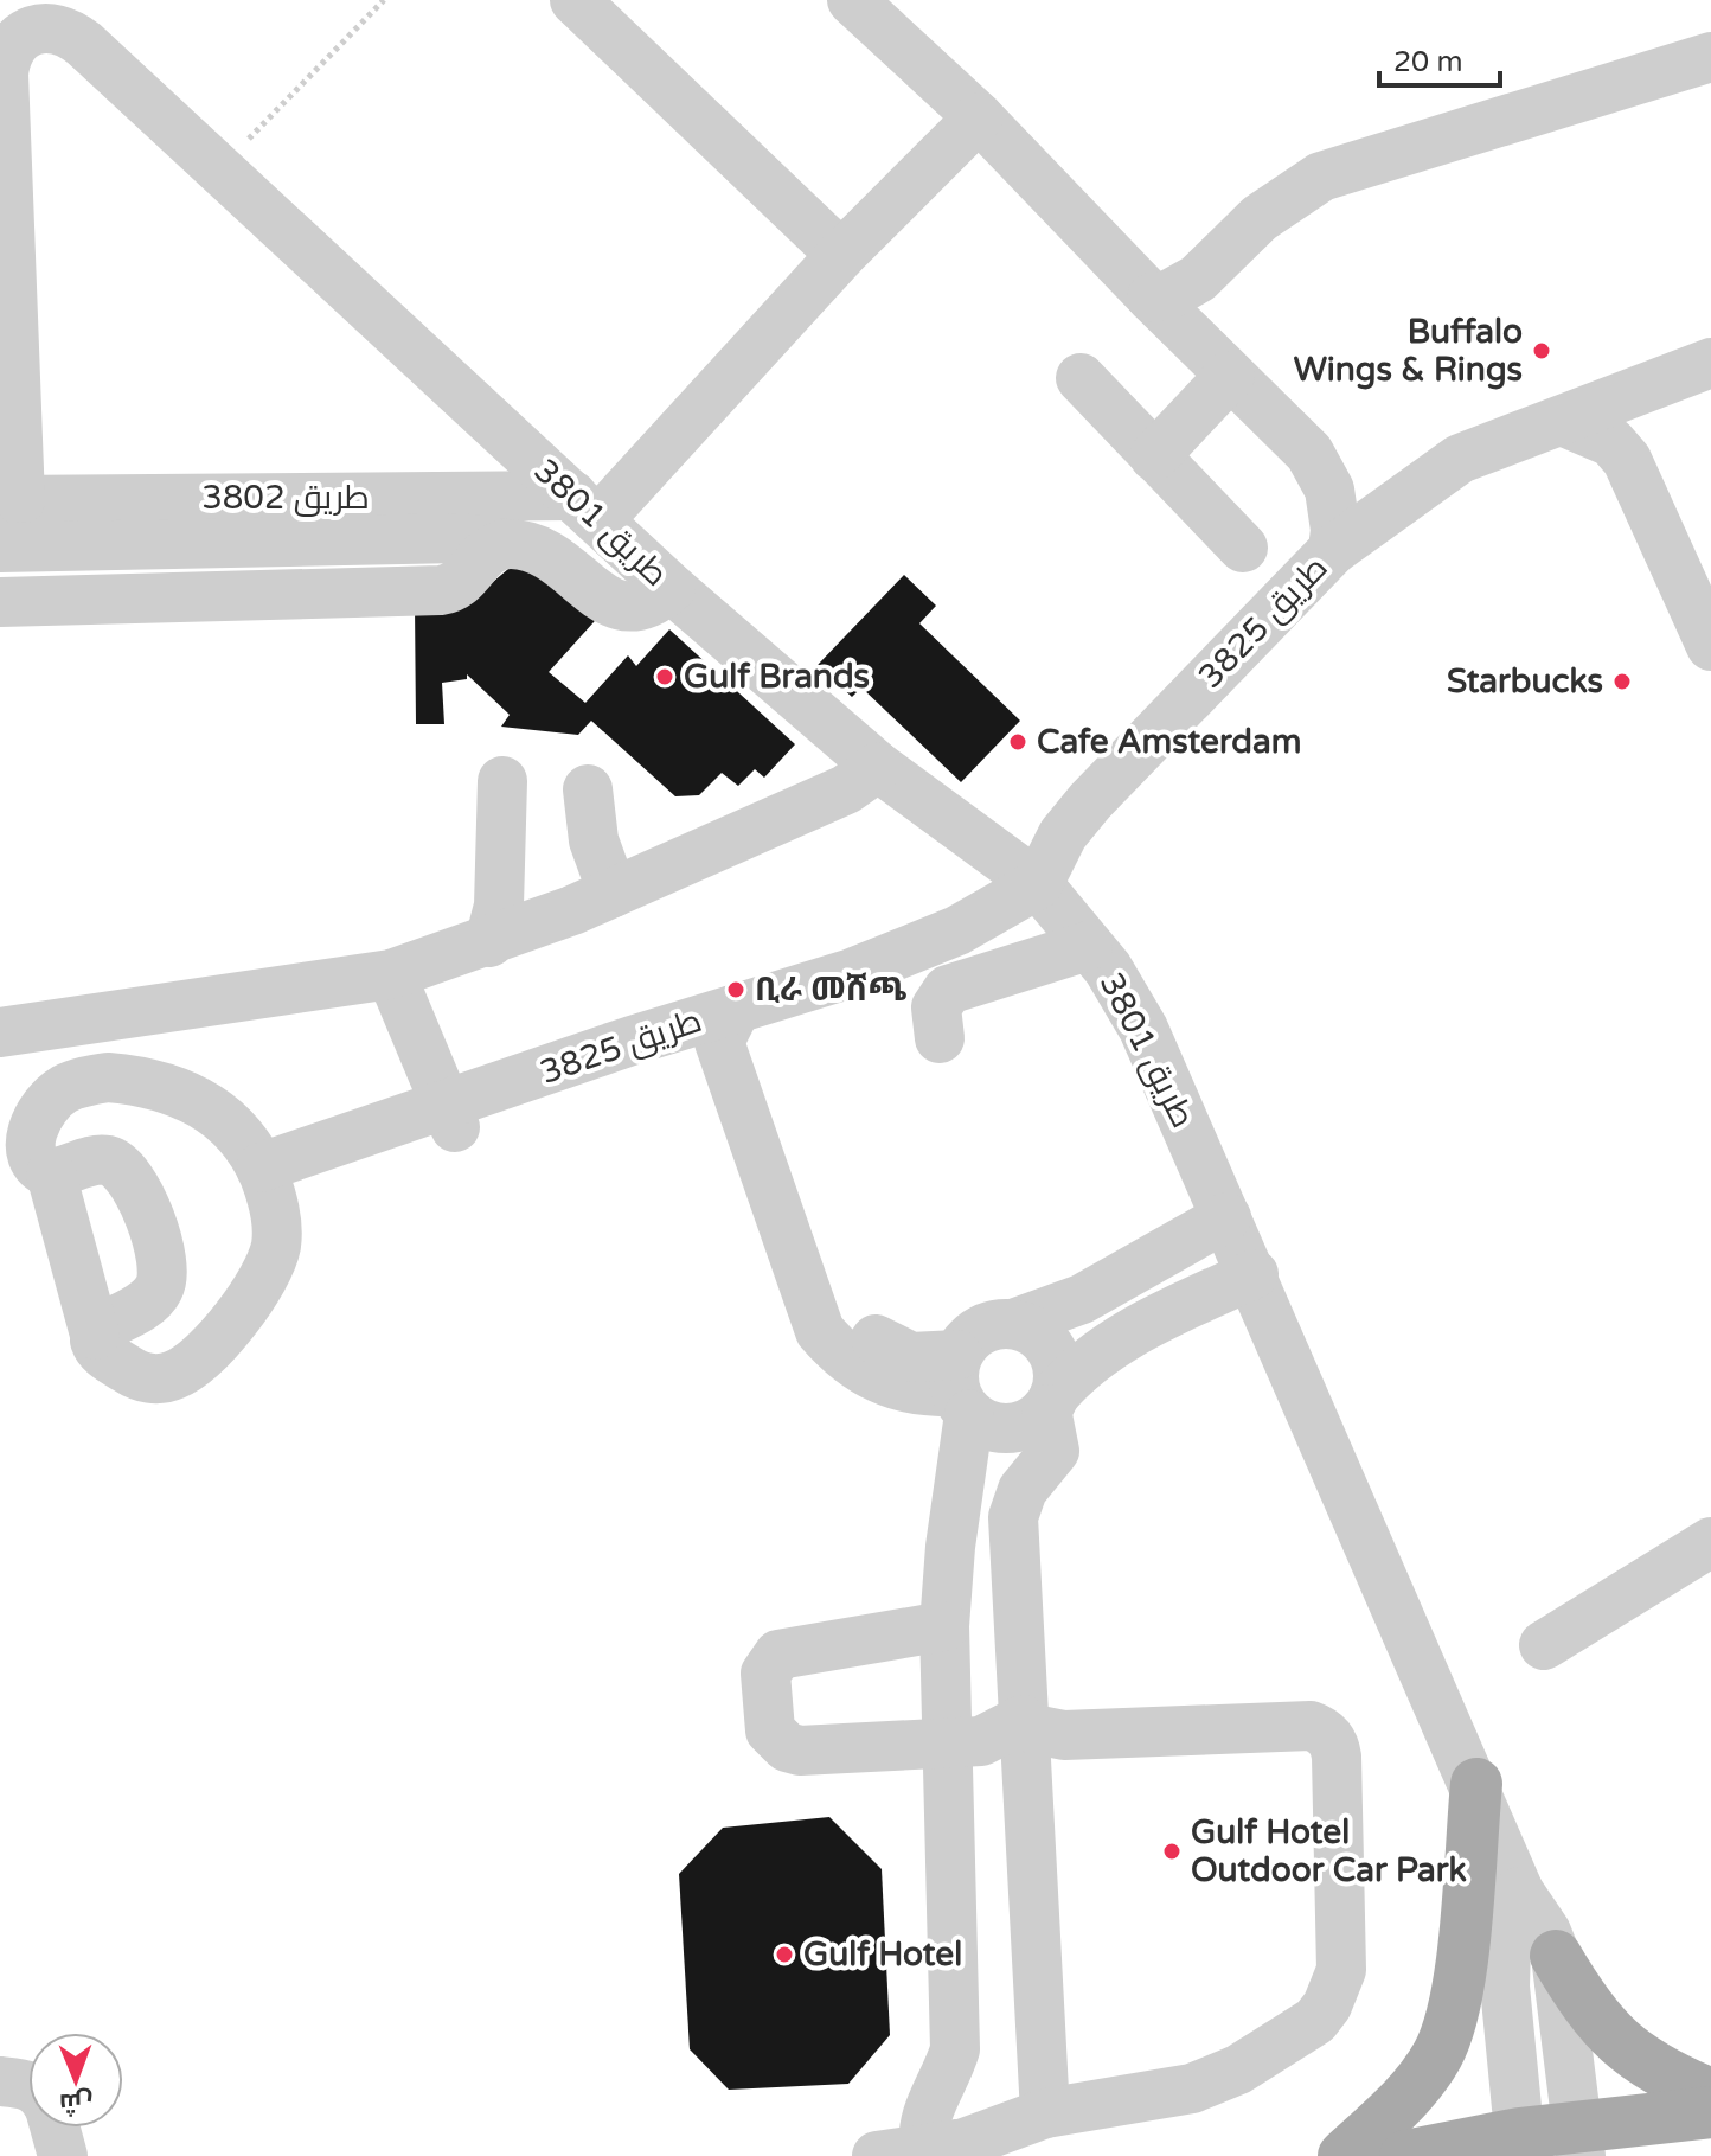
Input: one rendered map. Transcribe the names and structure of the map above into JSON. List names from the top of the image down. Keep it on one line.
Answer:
{"streets":{"street":["طريق 3802","طريق 3801","طريق 3825"]},"crossings":[["طريق 3802","طريق 3801"],["طريق 3801","طريق 3825"]],"places":["Buffalo Wings & Rings","Gulf Brands","Starbucks","Cafe Amsterdam","ቢራ መሸጫ","Gulf Hotel Outdoor Car Park","Gulf Hotel"],"scale_bar":"20 m","north":"bottom"}
